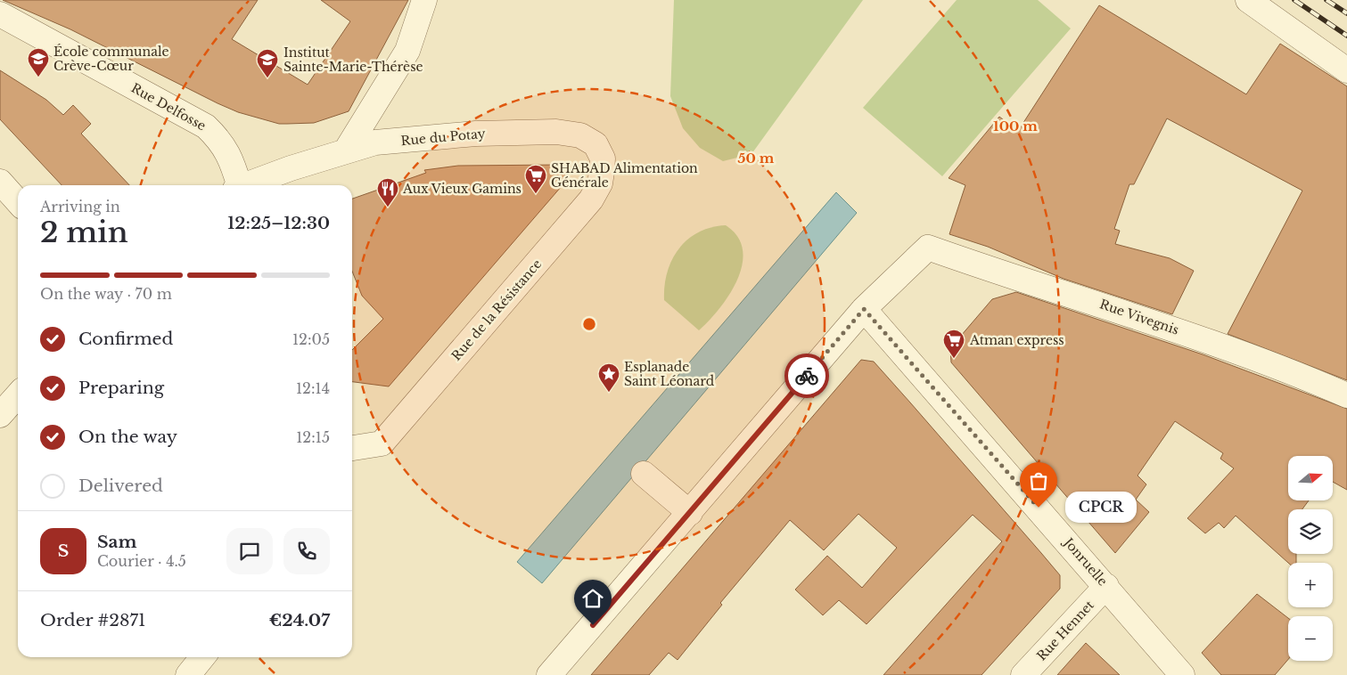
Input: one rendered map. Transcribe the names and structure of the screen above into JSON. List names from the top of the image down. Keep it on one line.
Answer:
{"streets":{"street":["Rue Delfosse","Rue du Potay","Rue de la Résistance","Rue Vivegnis","Jonruelle","Rue Hennet"]},"crossings":[["Rue du Potay","Rue de la Résistance"],["Rue Vivegnis","Jonruelle"],["Jonruelle","Rue Hennet"]],"places":{"school or university":["École communale Crève-Cœur","Institut Sainte-Marie-Thérèse"],"supermarket":["SHABAD Alimentation Générale","Atman express"],"restaurant":["Aux Vieux Gamins"],"place":["Esplanade Saint Léonard"],"other":["CPCR"]},"north":"right","page":{"heading":["2 min","Arriving in","12:25–12:30"],"panel":["Sam","Courier · 4.5","Order #2871","€24.07"],"bar":"On the way · 70 m","list":[["Confirmed","12:05"],["Preparing","12:14"],["On the way","12:15"],"Delivered"],"map_buttons":["+","−"],"bubble":"CPCR","round":"S"},"rings":["100 m","50 m"]}
